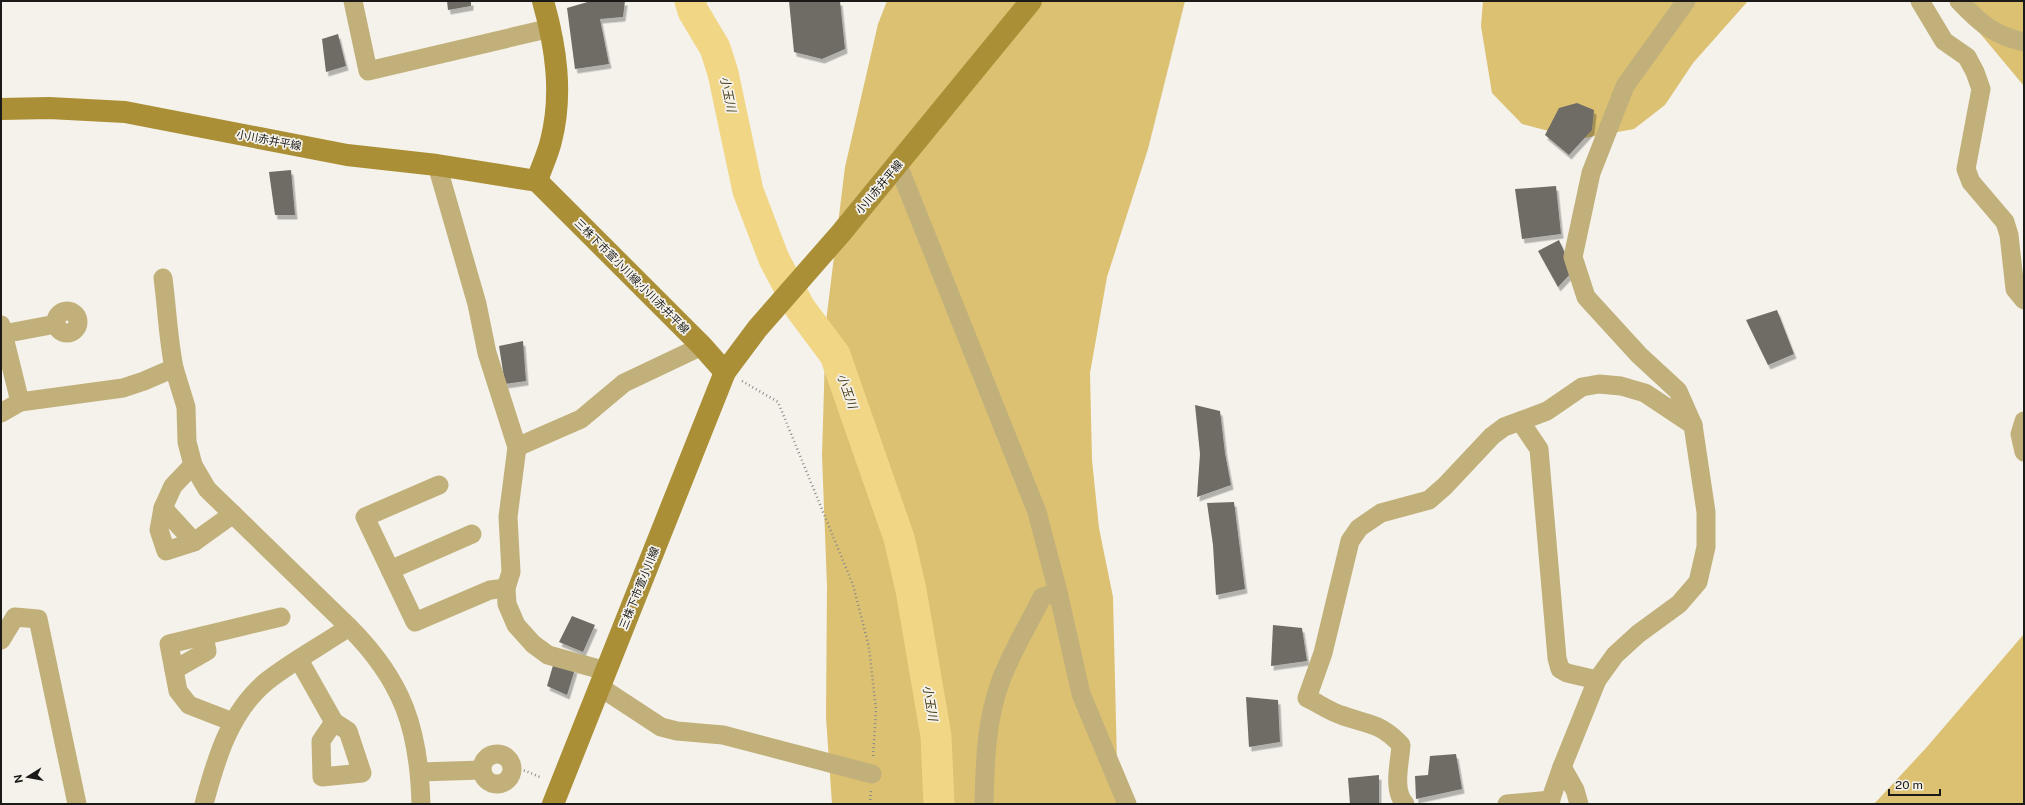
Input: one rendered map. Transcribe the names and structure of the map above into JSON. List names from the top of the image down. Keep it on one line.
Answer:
{"streets":{"main road":["小川赤井平線","三株下市萱小川線;小川赤井平線","三株下市萱小川線"]},"crossings":[["小川赤井平線","三株下市萱小川線;小川赤井平線"],["小川赤井平線","三株下市萱小川線"],["三株下市萱小川線;小川赤井平線","三株下市萱小川線"]],"water":["小玉川"],"scale_bar":"20 m","north":"left"}
